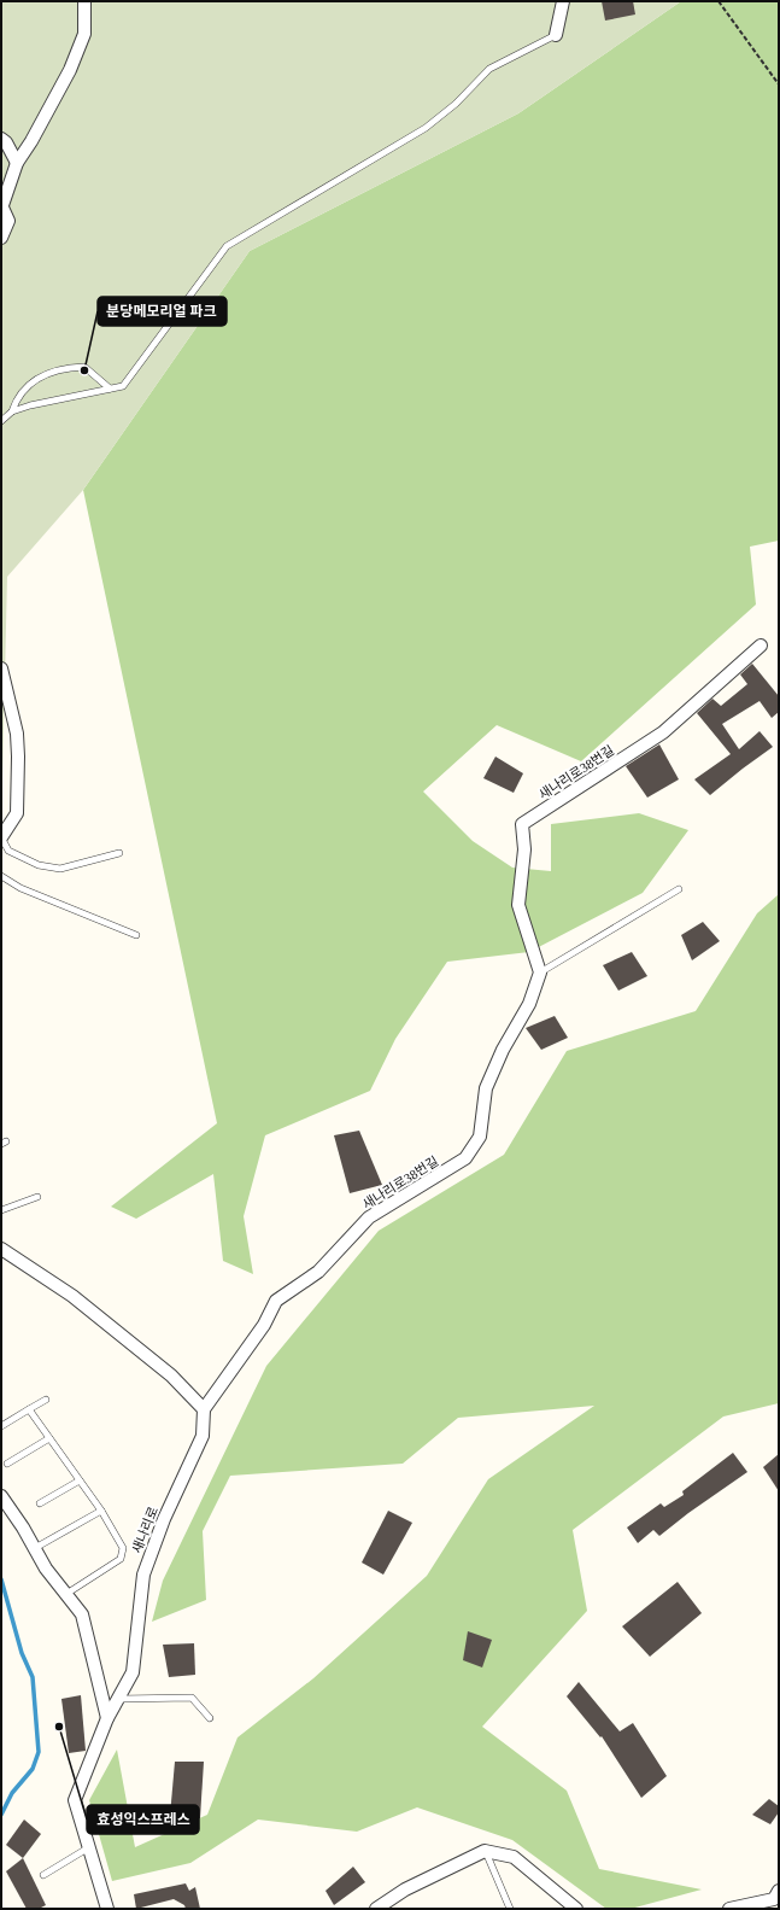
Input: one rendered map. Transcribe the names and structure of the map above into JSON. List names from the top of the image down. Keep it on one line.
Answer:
{"streets":{"street":["새나리로38번길","새나리로"]},"crossings":[["새나리로38번길","새나리로"]],"places":["분당메모리얼 파크","효성익스프레스"]}
